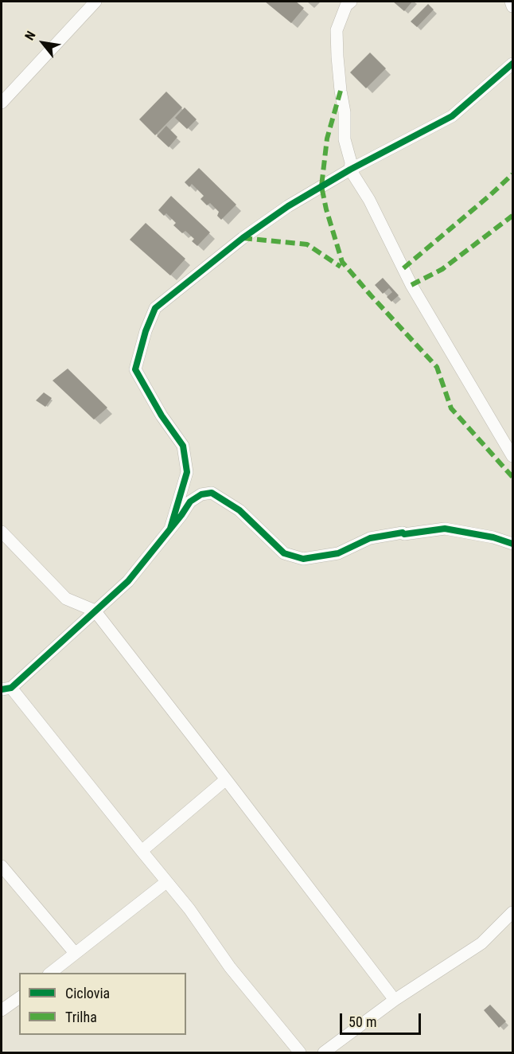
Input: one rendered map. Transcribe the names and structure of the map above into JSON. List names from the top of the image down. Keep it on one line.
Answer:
{"legend":["Ciclovia","Trilha"],"scale_bar":"50 m","north":"top left"}
